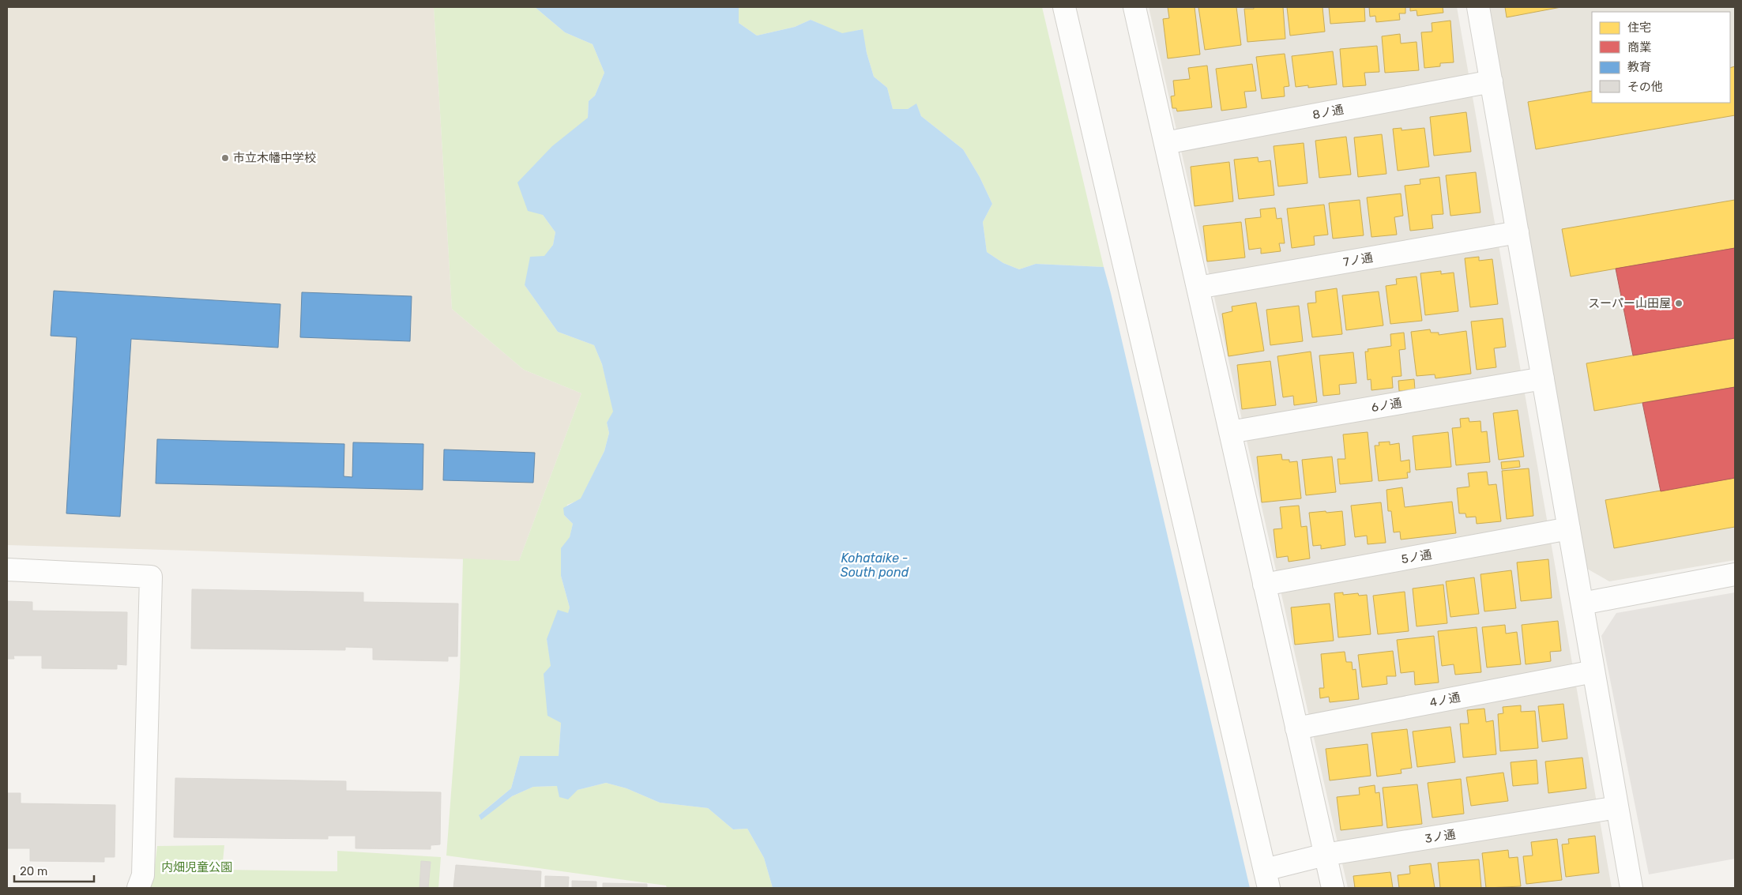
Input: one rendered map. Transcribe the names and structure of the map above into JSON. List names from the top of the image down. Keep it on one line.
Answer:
{"streets":{"street":["8ノ通","7ノ通","6ノ通","5ノ通","4ノ通","3ノ通"]},"water":["Kohataike - South pond"],"parks":["内畑児童公園"],"places":["市立木幡中学校","スーパー山田屋"],"legend":["住宅","商業","教育","その他"],"scale_bar":"20 m"}
